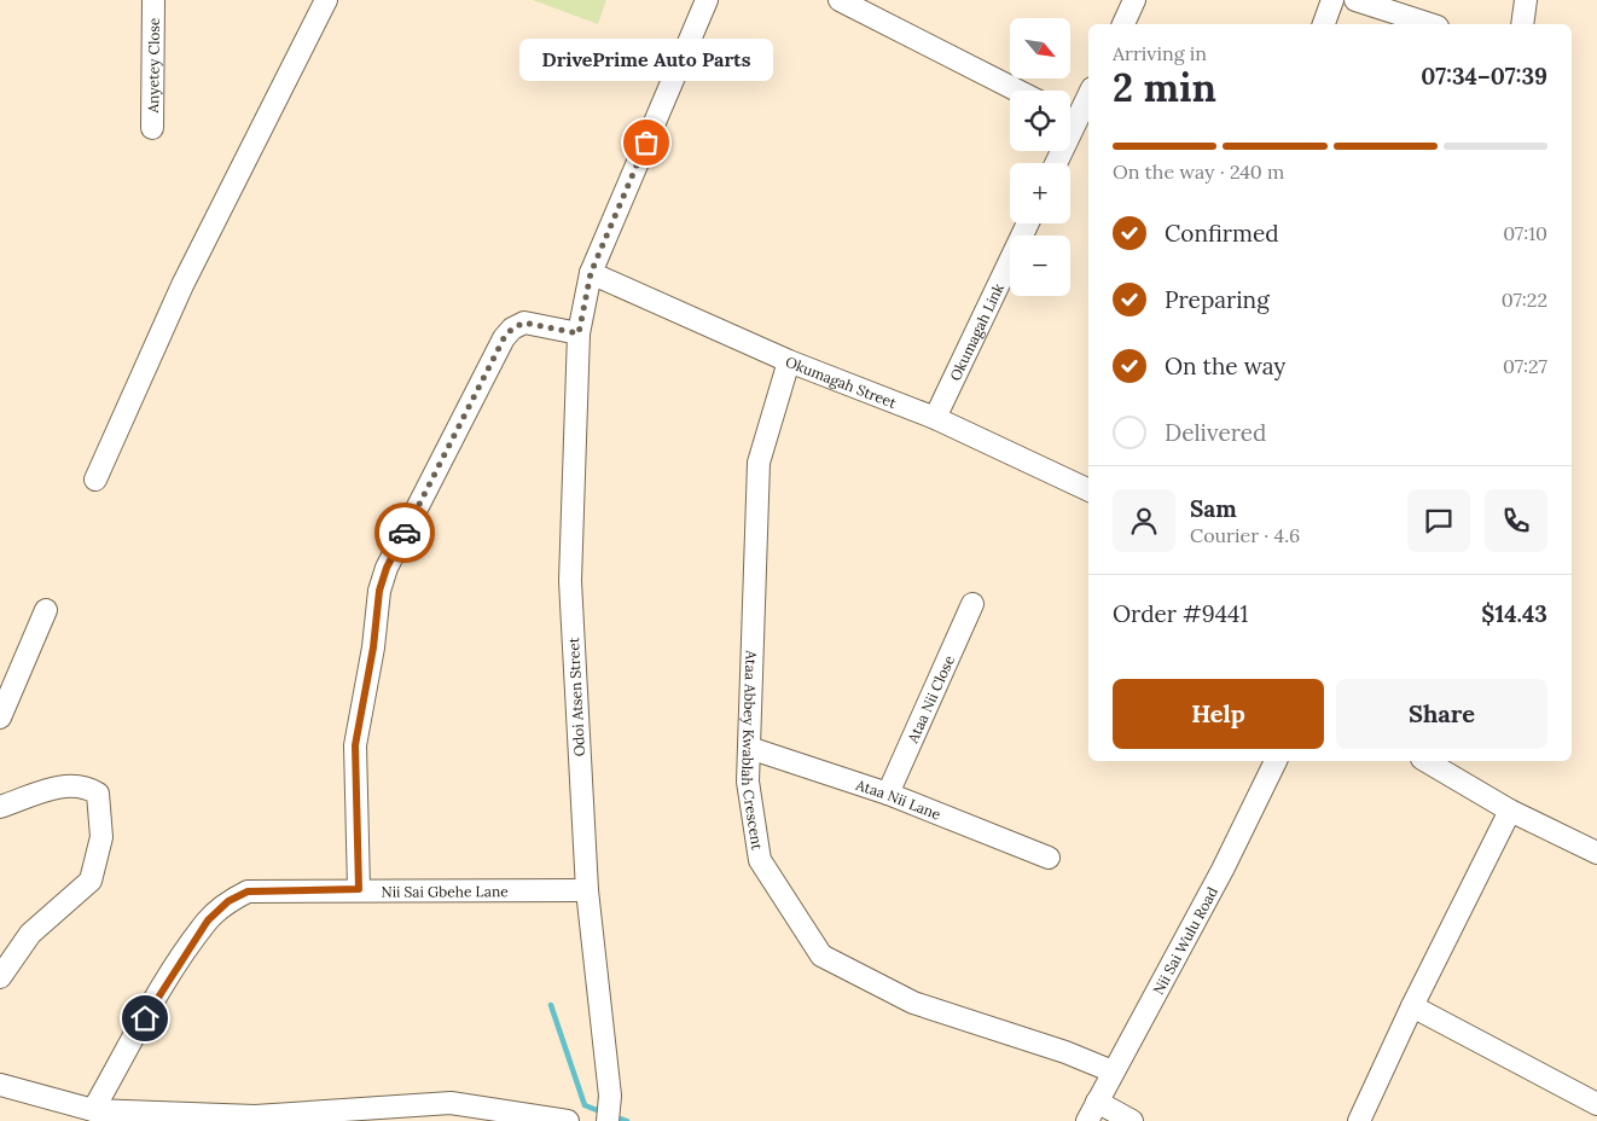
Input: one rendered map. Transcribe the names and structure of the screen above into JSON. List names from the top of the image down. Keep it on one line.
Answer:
{"streets":{"street":["Anyetey Close","Okumagah Link","Okumagah Street","Odoi Atsen Street","Ataa Nii Close","Ataa Abbey Kwablah Crescent","Ataa Nii Lane","Nii Sai Gbehe Lane","Nii Sai Wulu Road"]},"crossings":[["Okumagah Link","Okumagah Street"],["Okumagah Street","Odoi Atsen Street"],["Okumagah Street","Ataa Abbey Kwablah Crescent"],["Odoi Atsen Street","Nii Sai Gbehe Lane"],["Ataa Nii Close","Ataa Nii Lane"],["Ataa Abbey Kwablah Crescent","Ataa Nii Lane"],["Ataa Abbey Kwablah Crescent","Nii Sai Wulu Road"]],"places":["DrivePrime Auto Parts"],"north":"bottom right","page":{"map_buttons":["+","−"],"heading":["2 min","Arriving in","07:34–07:39"],"panel":["Sam","Courier · 4.6","Order #9441","$14.43"],"bubble":"DrivePrime Auto Parts","bar":"On the way · 240 m","list":[["Confirmed","07:10"],["Preparing","07:22"],["On the way","07:27"],"Delivered"],"buttons":["Help","Share"]}}
